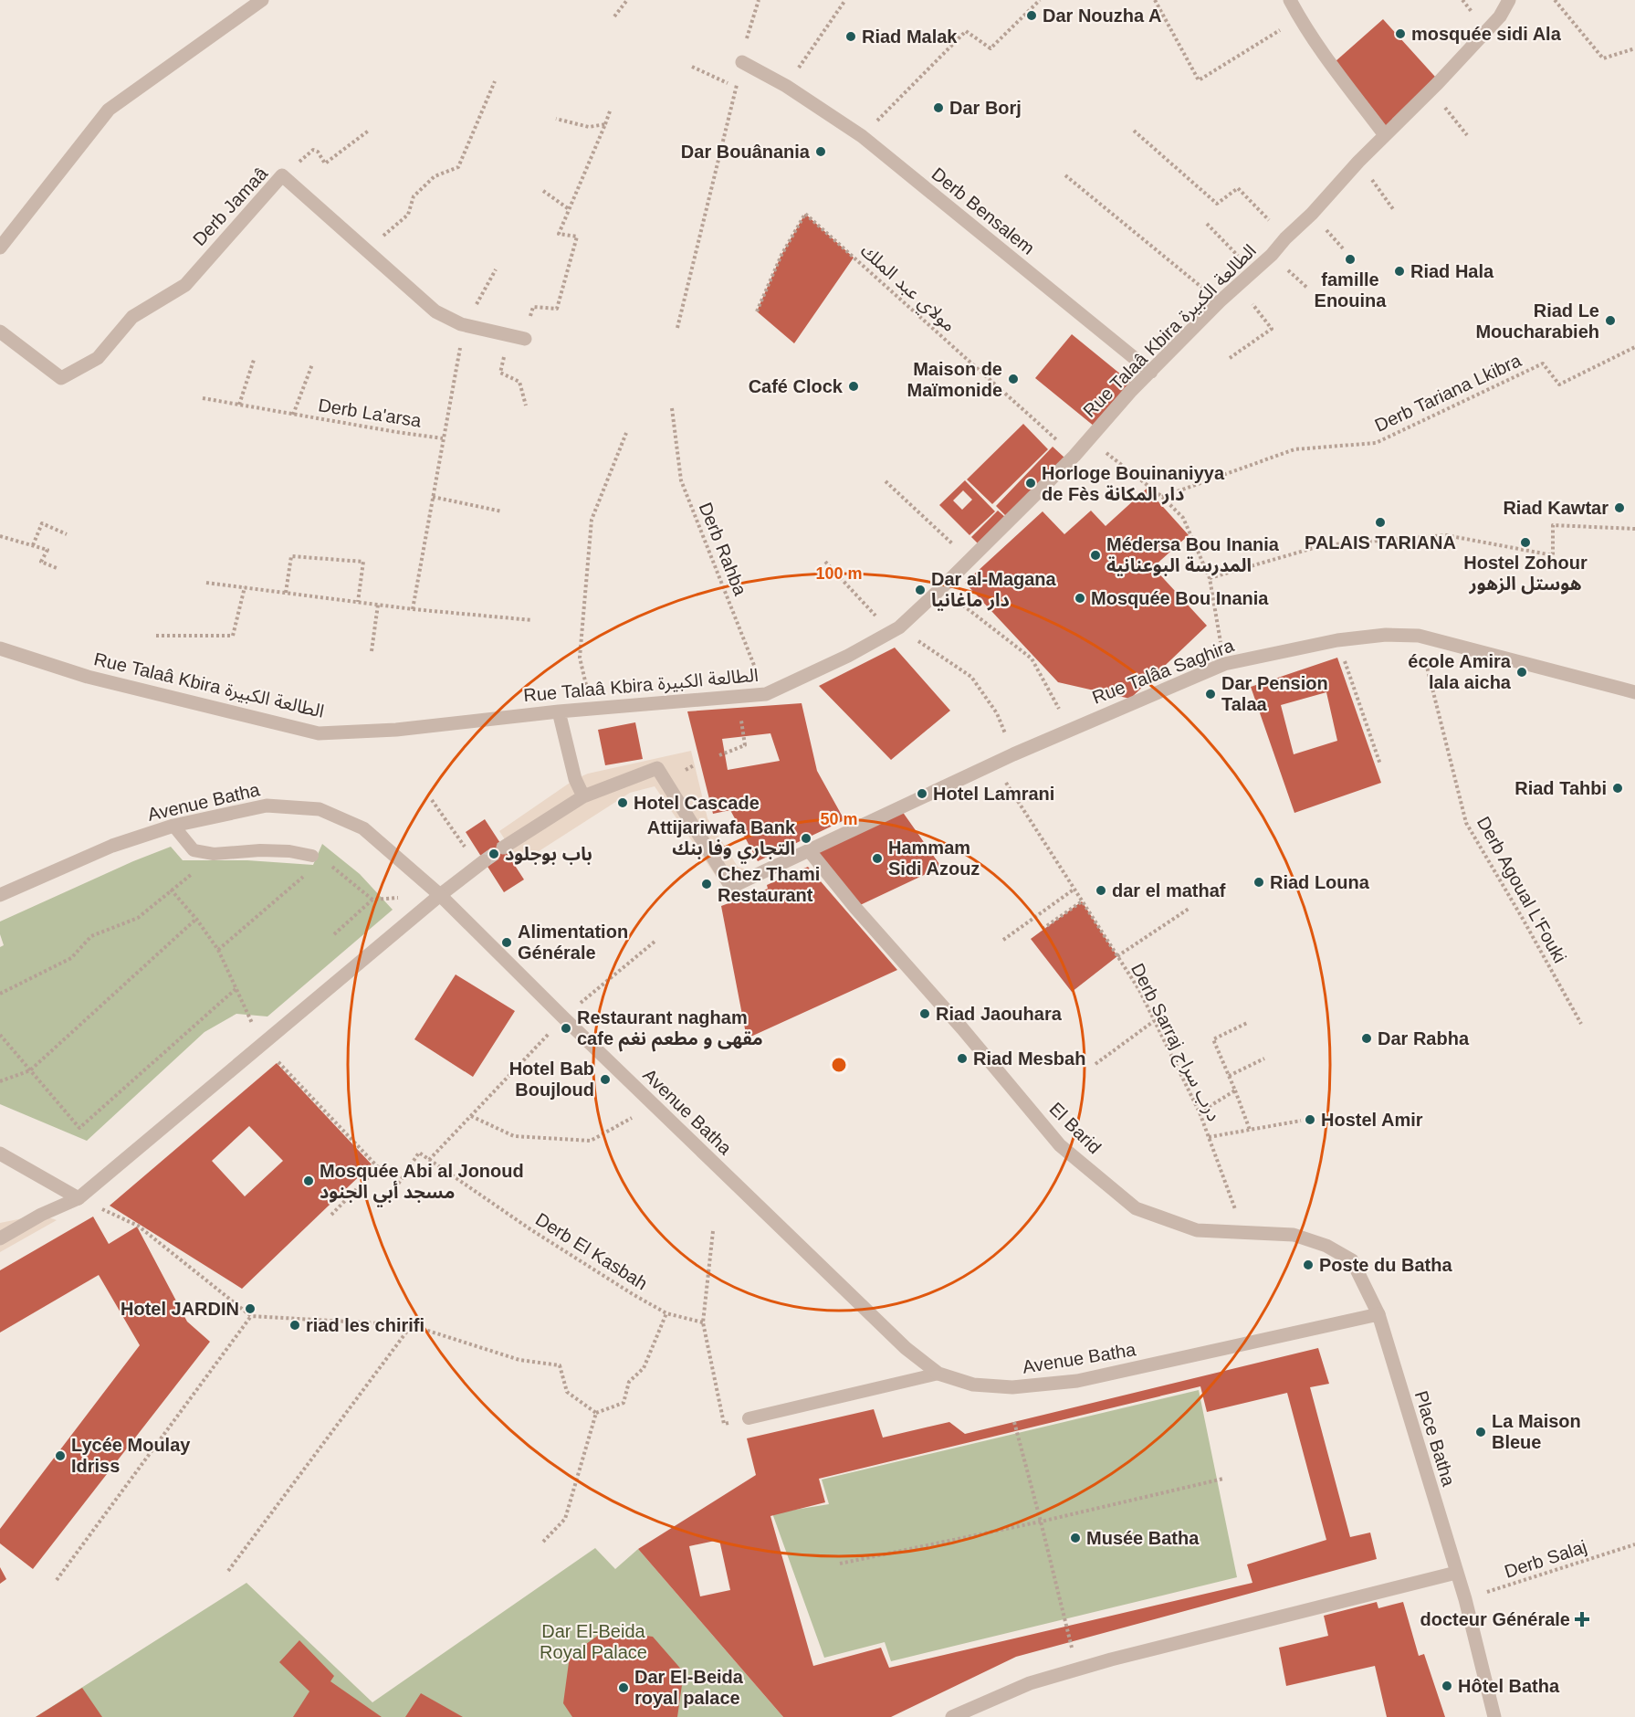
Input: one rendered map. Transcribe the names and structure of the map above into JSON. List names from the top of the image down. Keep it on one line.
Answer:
{"streets":{"street":["Derb Jamaâ","Derb Bensalem","Rue Talaâ Kbira الطالعة الكبيرة","Rue Talâa Saghira","Avenue Batha","El Barid","Place Batha"],"path":["مولاي عبد الملك","Derb Tariana Lkibra","Derb La'arsa","Derb Rahba","Derb Agoual L'Fouki","Derb Sarraj درب سراج","Derb El Kasbah","Derb Salaj"]},"crossings":[["Derb Bensalem","Rue Talaâ Kbira الطالعة الكبيرة"],["مولاي عبد الملك","Rue Talaâ Kbira الطالعة الكبيرة"],["Rue Talaâ Kbira الطالعة الكبيرة","Derb Rahba"],["Rue Talâa Saghira","Derb Agoual L'Fouki"],["Rue Talâa Saghira","Derb Sarraj درب سراج"],["Rue Talâa Saghira","El Barid"],["Avenue Batha","El Barid"],["Avenue Batha","Place Batha"],["Derb Sarraj درب سراج","El Barid"],["El Barid","Place Batha"]],"parks":["Dar El-Beida Royal Palace"],"places":{"other":["Dar Nouzha A","mosquée sidi Ala","Riad Malak","Dar Borj","Dar Bouânania","famille Enouina","Riad Hala","Riad Le Moucharabieh","Maison de Maïmonide","Café Clock","Horloge Bouinaniyya de Fès دار المكانة","Riad Kawtar","PALAIS TARIANA","Hostel Zohour هوستل الزهور","Médersa Bou Inania المدرسة البوعنانية","Dar al-Magana دار ماغانيا","Mosquée Bou Inania","école Amira lala aicha","Dar Pension Talaa","Riad Tahbi","Hotel Lamrani","Hotel Cascade","Attijariwafa Bank التجاري وفا بنك","باب بوجلود","Hammam Sidi Azouz","Riad Louna","Chez Thami Restaurant","dar el mathaf","Alimentation Générale","Riad Jaouhara","Restaurant nagham cafe مقهى و مطعم نغم","Dar Rabha","Riad Mesbah","Hotel Bab Boujloud","Hostel Amir","Mosquée Abi al Jonoud مسجد أبي الجنود","Poste du Batha","Hotel JARDIN","riad les chirifi","La Maison Bleue","Lycée Moulay Idriss","Musée Batha","Hôtel Batha","Dar El-Beida royal palace"],"health":["docteur Générale"]},"rings":["100 m","50 m"]}
